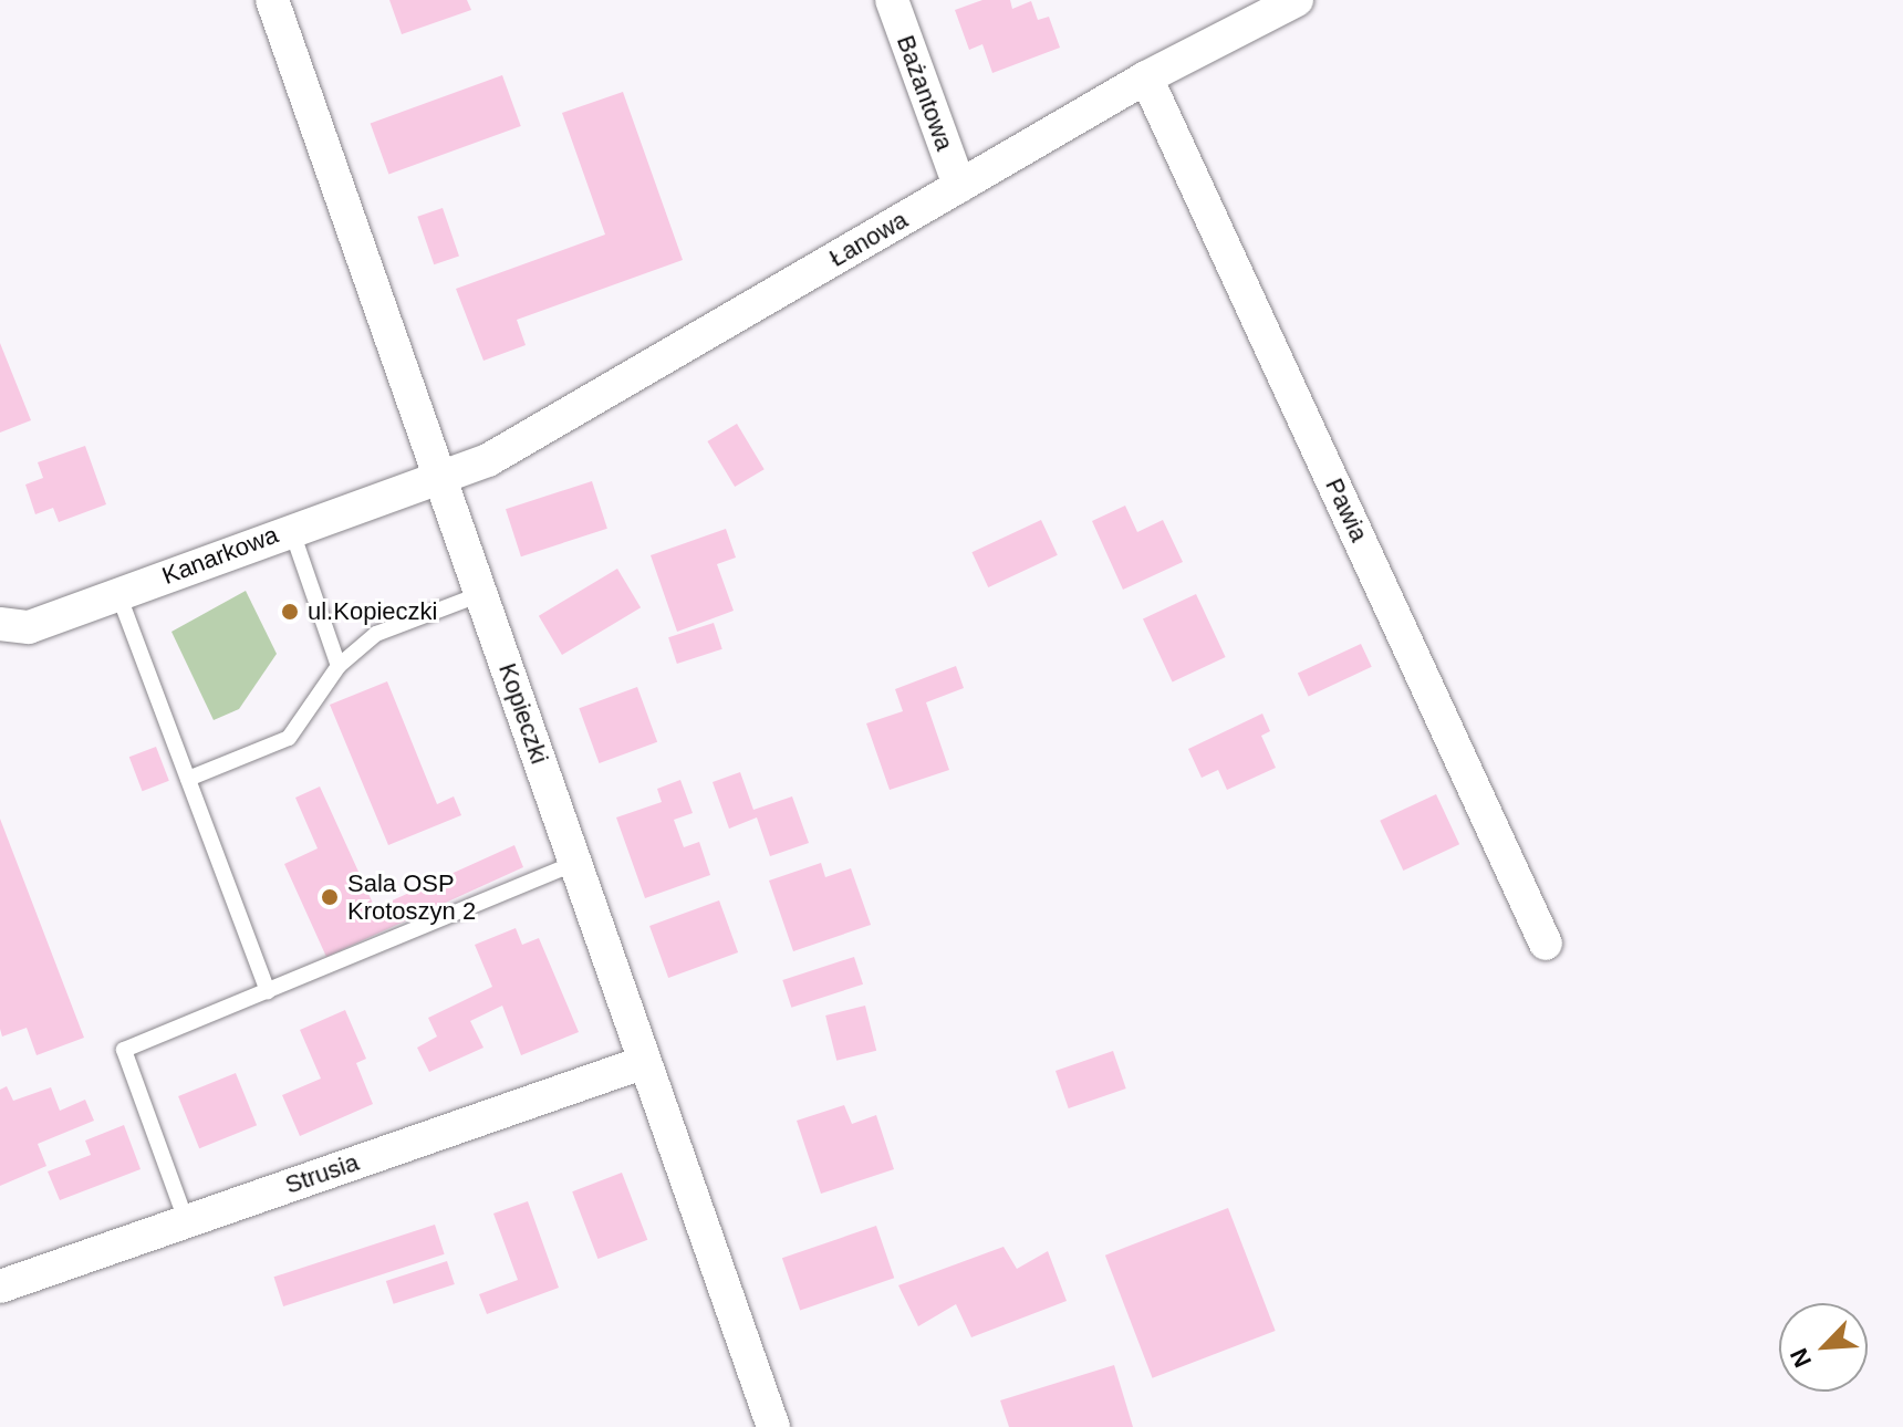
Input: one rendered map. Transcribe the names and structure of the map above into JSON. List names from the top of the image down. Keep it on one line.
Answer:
{"streets":{"street":["Bażantowa","Łanowa","Pawia","Kanarkowa","Kopieczki","Strusia"]},"crossings":[["Bażantowa","Łanowa"],["Łanowa","Pawia"],["Łanowa","Kanarkowa"],["Łanowa","Kopieczki"],["Kanarkowa","Kopieczki"],["Kopieczki","Strusia"]],"places":["ul.Kopieczki","Sala OSP Krotoszyn 2"],"north":"bottom left"}
